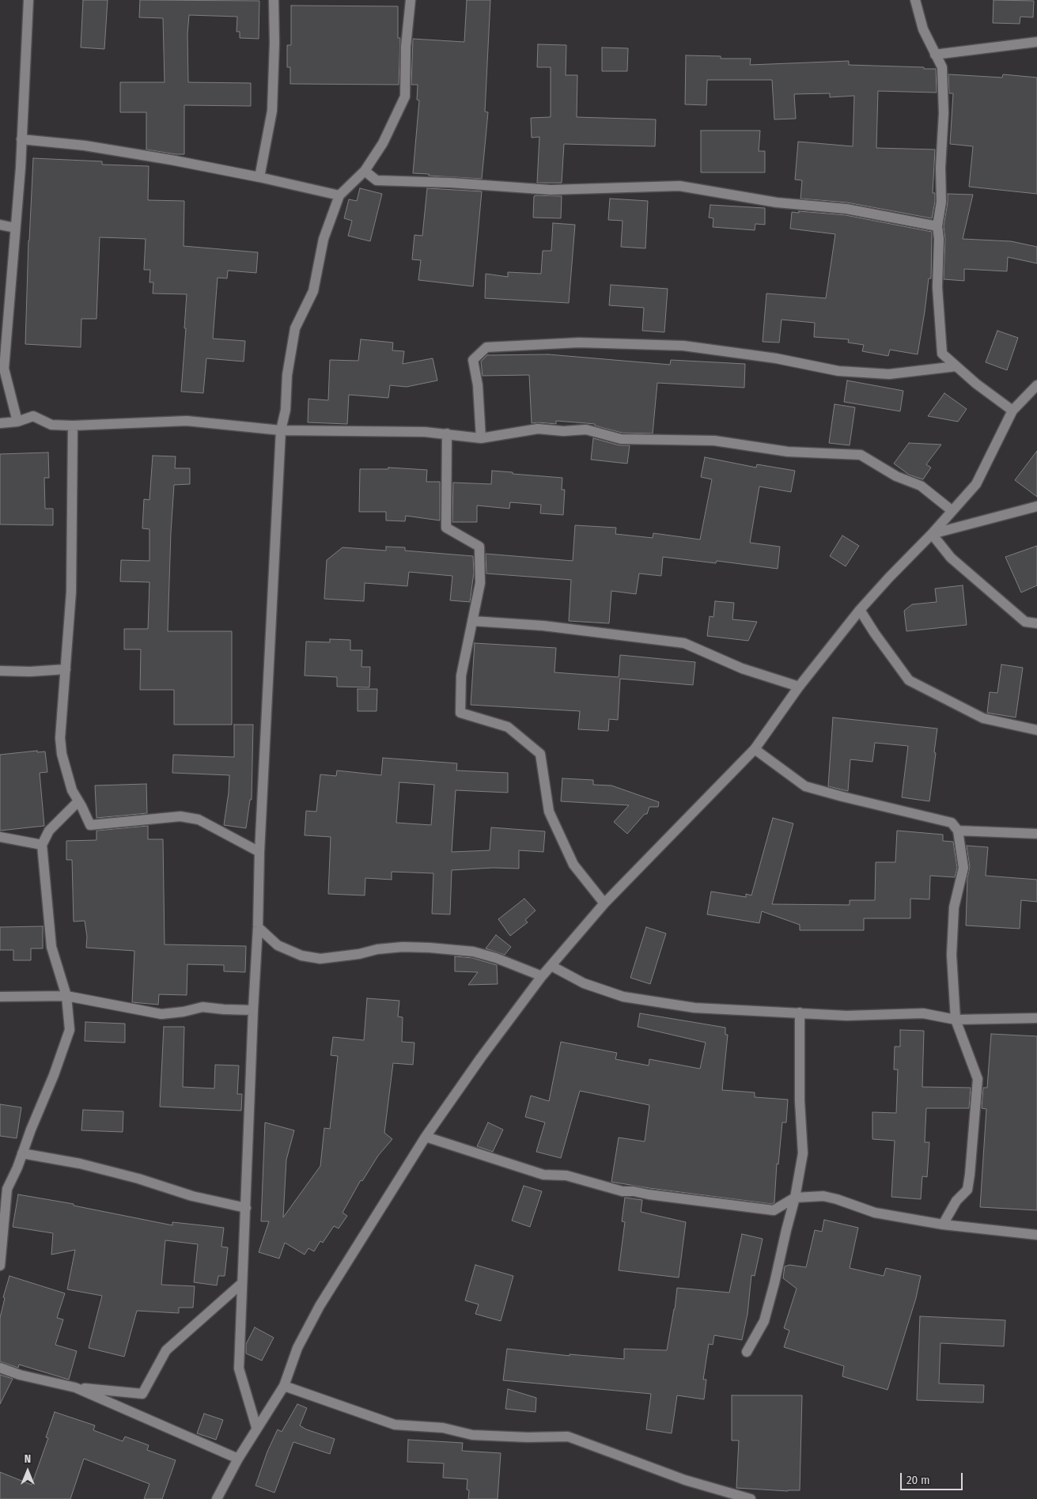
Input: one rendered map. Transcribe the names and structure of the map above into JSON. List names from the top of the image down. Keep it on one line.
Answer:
{"scale_bar":"20 m","north":"top"}
